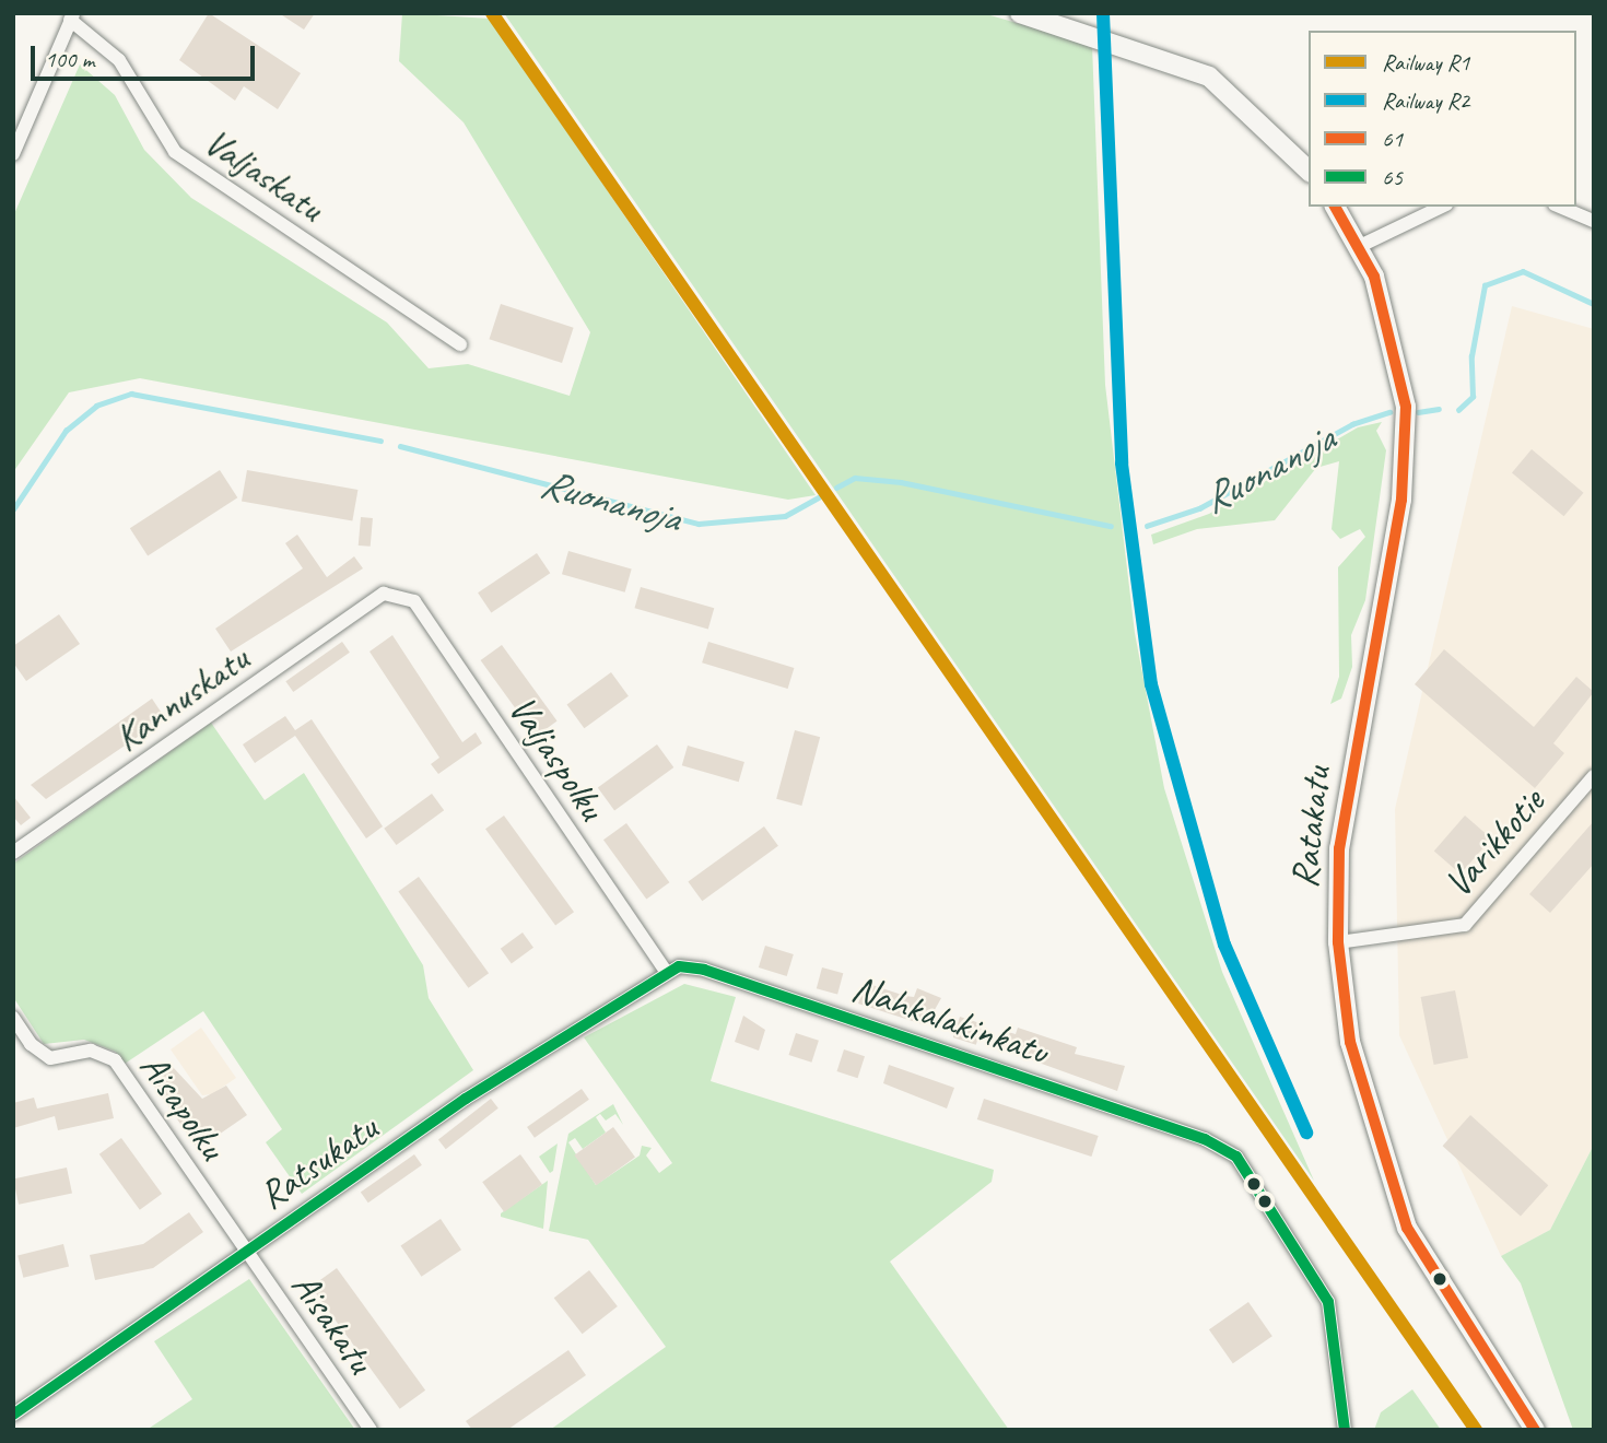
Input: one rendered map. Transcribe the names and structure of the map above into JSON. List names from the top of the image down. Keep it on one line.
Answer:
{"streets":{"main road":["Ratakatu"],"street":["Valjaskatu","Kannuskatu","Valjaspolku","Varikkotie","Nahkalakinkatu","Aisapolku","Ratsukatu","Aisakatu"]},"crossings":[["Kannuskatu","Valjaspolku"],["Valjaspolku","Nahkalakinkatu"],["Valjaspolku","Ratsukatu"],["Ratakatu","Varikkotie"],["Nahkalakinkatu","Ratsukatu"],["Aisapolku","Ratsukatu"],["Aisapolku","Aisakatu"],["Ratsukatu","Aisakatu"]],"water":["Ruonanoja"],"lines":["rail line R1","rail line R2","transit line 61","transit line 65"],"legend":["Railway R1","Railway R2","61","65"],"scale_bar":"100 m"}
